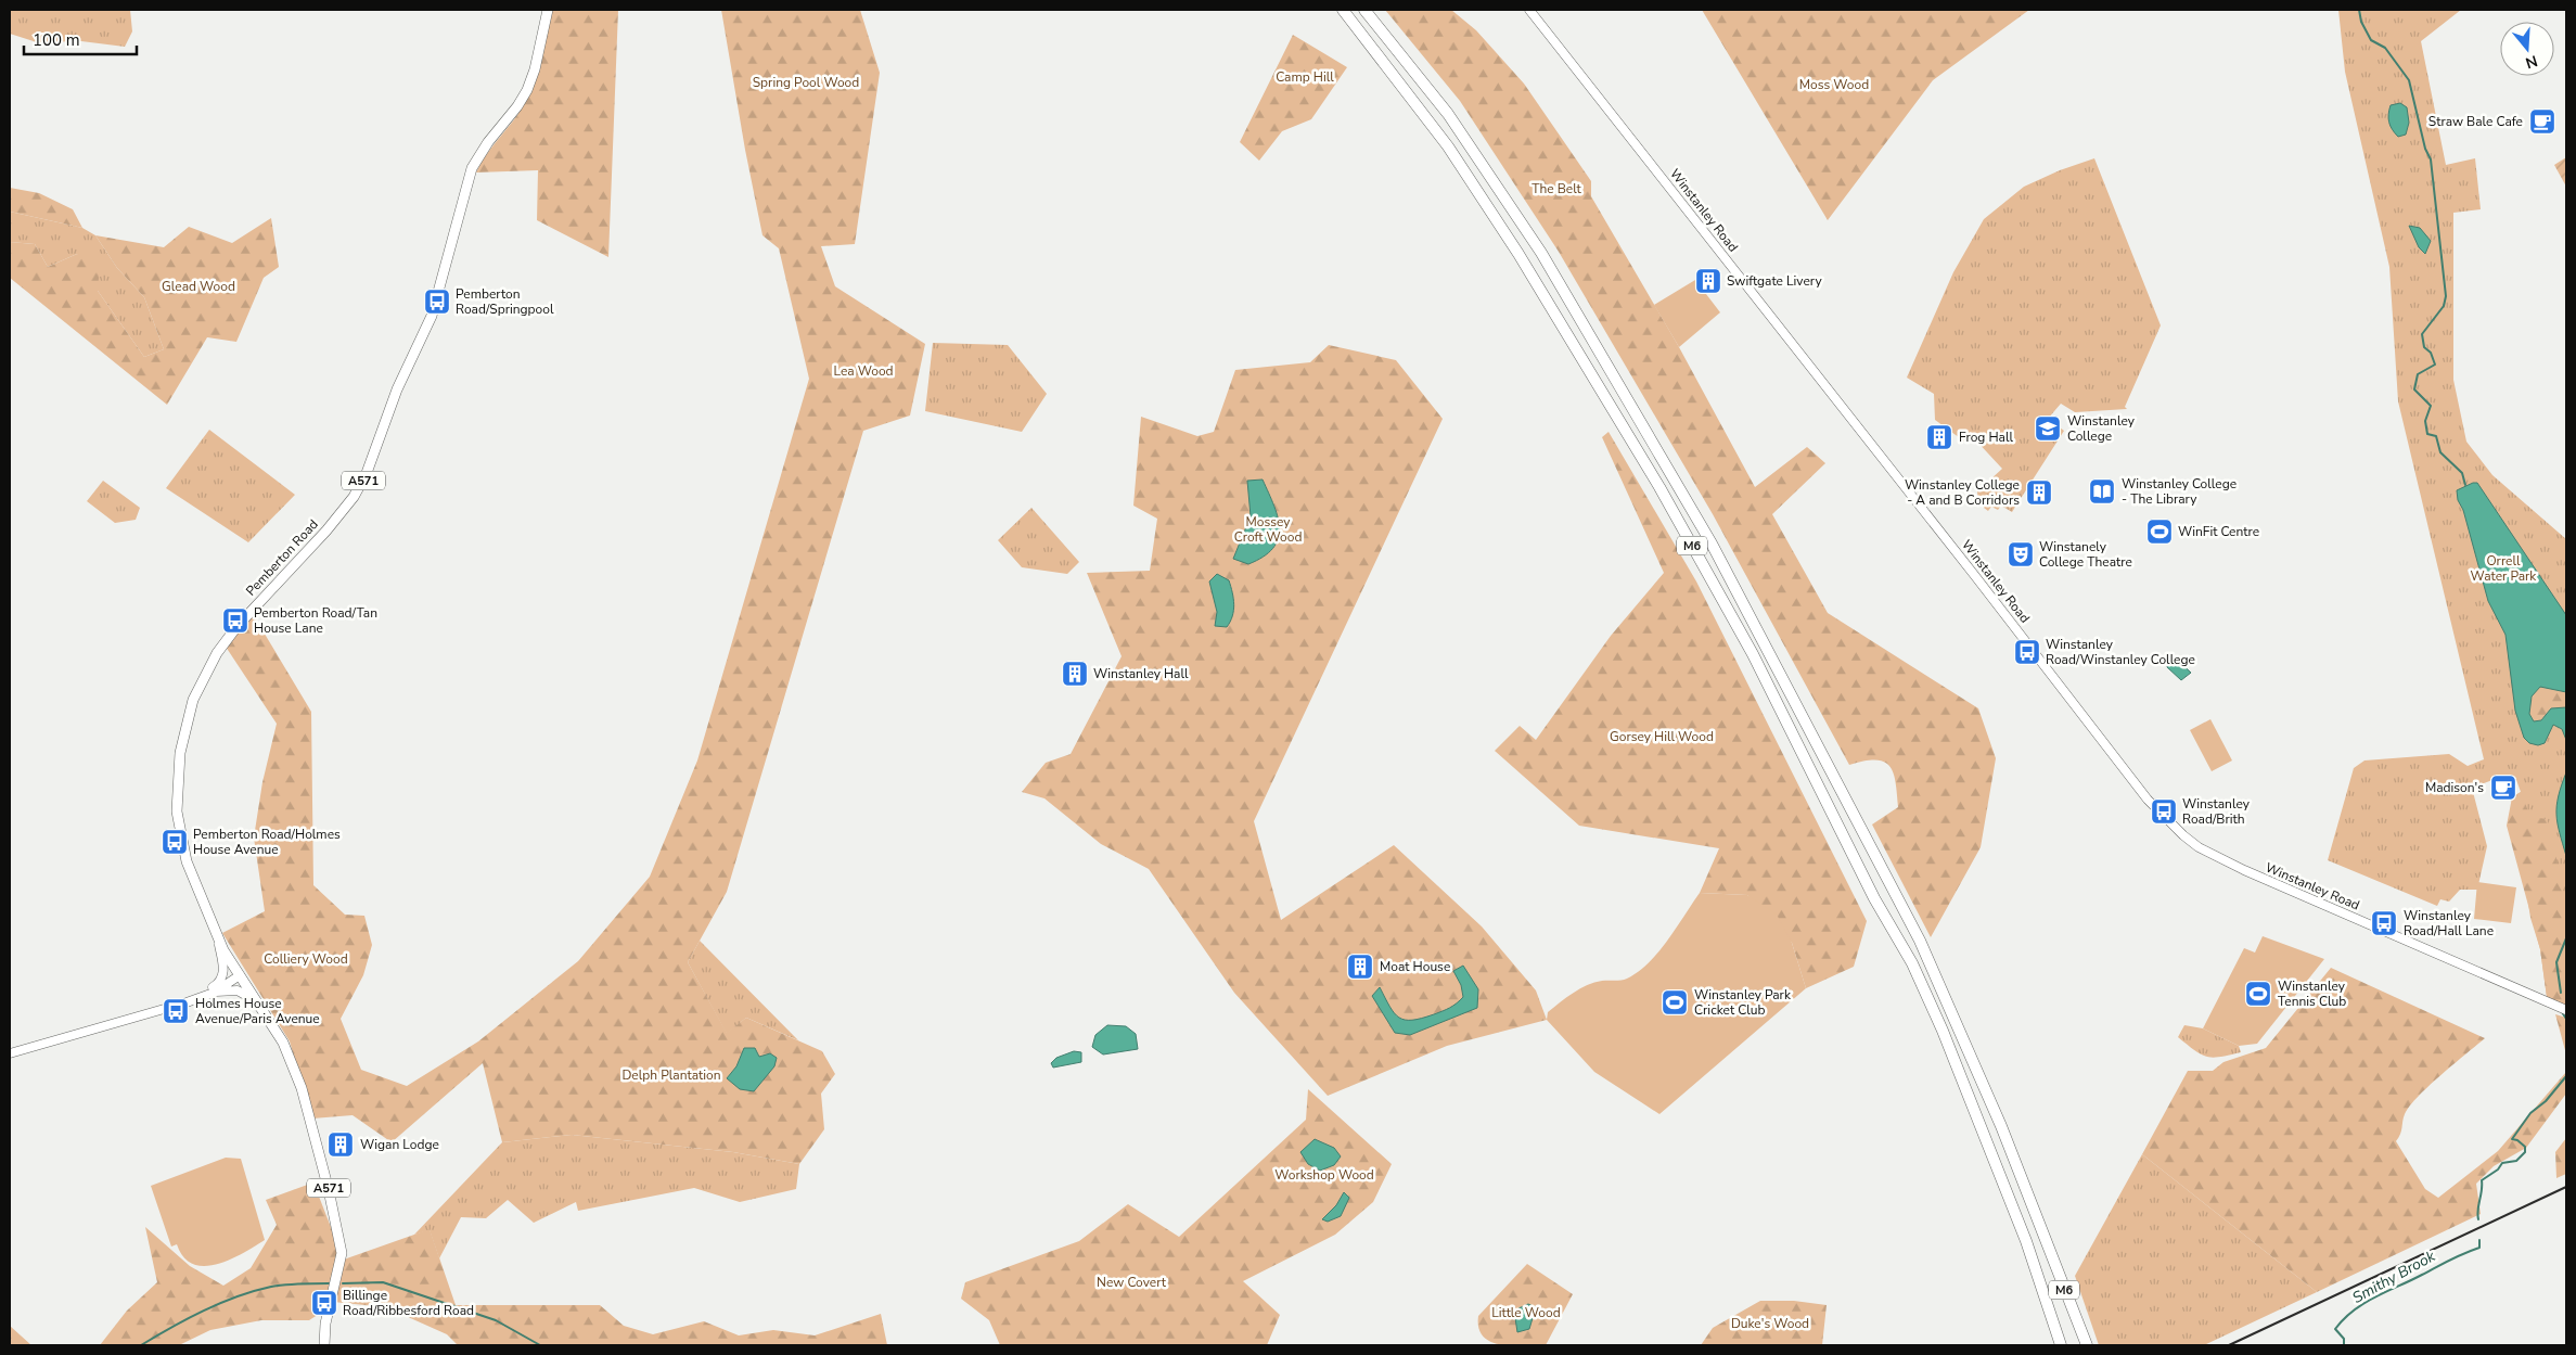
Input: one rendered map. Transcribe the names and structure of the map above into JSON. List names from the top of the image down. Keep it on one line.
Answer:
{"streets":{"highway":["M6"],"main road":["A571","Pemberton Road"],"street":["Winstanley Road"]},"water":["Smithy Brook"],"parks":["Camp Hill","Spring Pool Wood","Moss Wood","The Belt","Glead Wood","Lea Wood","Mossey Croft Wood","Orrell Water Park","Gorsey Hill Wood","Colliery Wood","Delph Plantation","Workshop Wood","New Covert","Little Wood","Duke's Wood"],"places":{"cafe":["Straw Bale Cafe","Madison's"],"building":["Swiftgate Livery","Frog Hall","Winstanley College - A and B Corridors","Winstanley Hall","Moat House","Wigan Lodge"],"bus stop":["Pemberton Road/Springpool","Pemberton Road/Tan House Lane","Winstanley Road/Winstanley College","Winstanley Road/Brith","Pemberton Road/Holmes House Avenue","Winstanley Road/Hall Lane","Holmes House Avenue/Paris Avenue","Billinge Road/Ribbesford Road"],"school or university":["Winstanley College"],"library":["Winstanley College - The Library"],"sports":["WinFit Centre","Winstanley Tennis Club","Winstanley Park Cricket Club"],"theatre":["Winstanely College Theatre"]},"scale_bar":"100 m","north":"bottom"}
